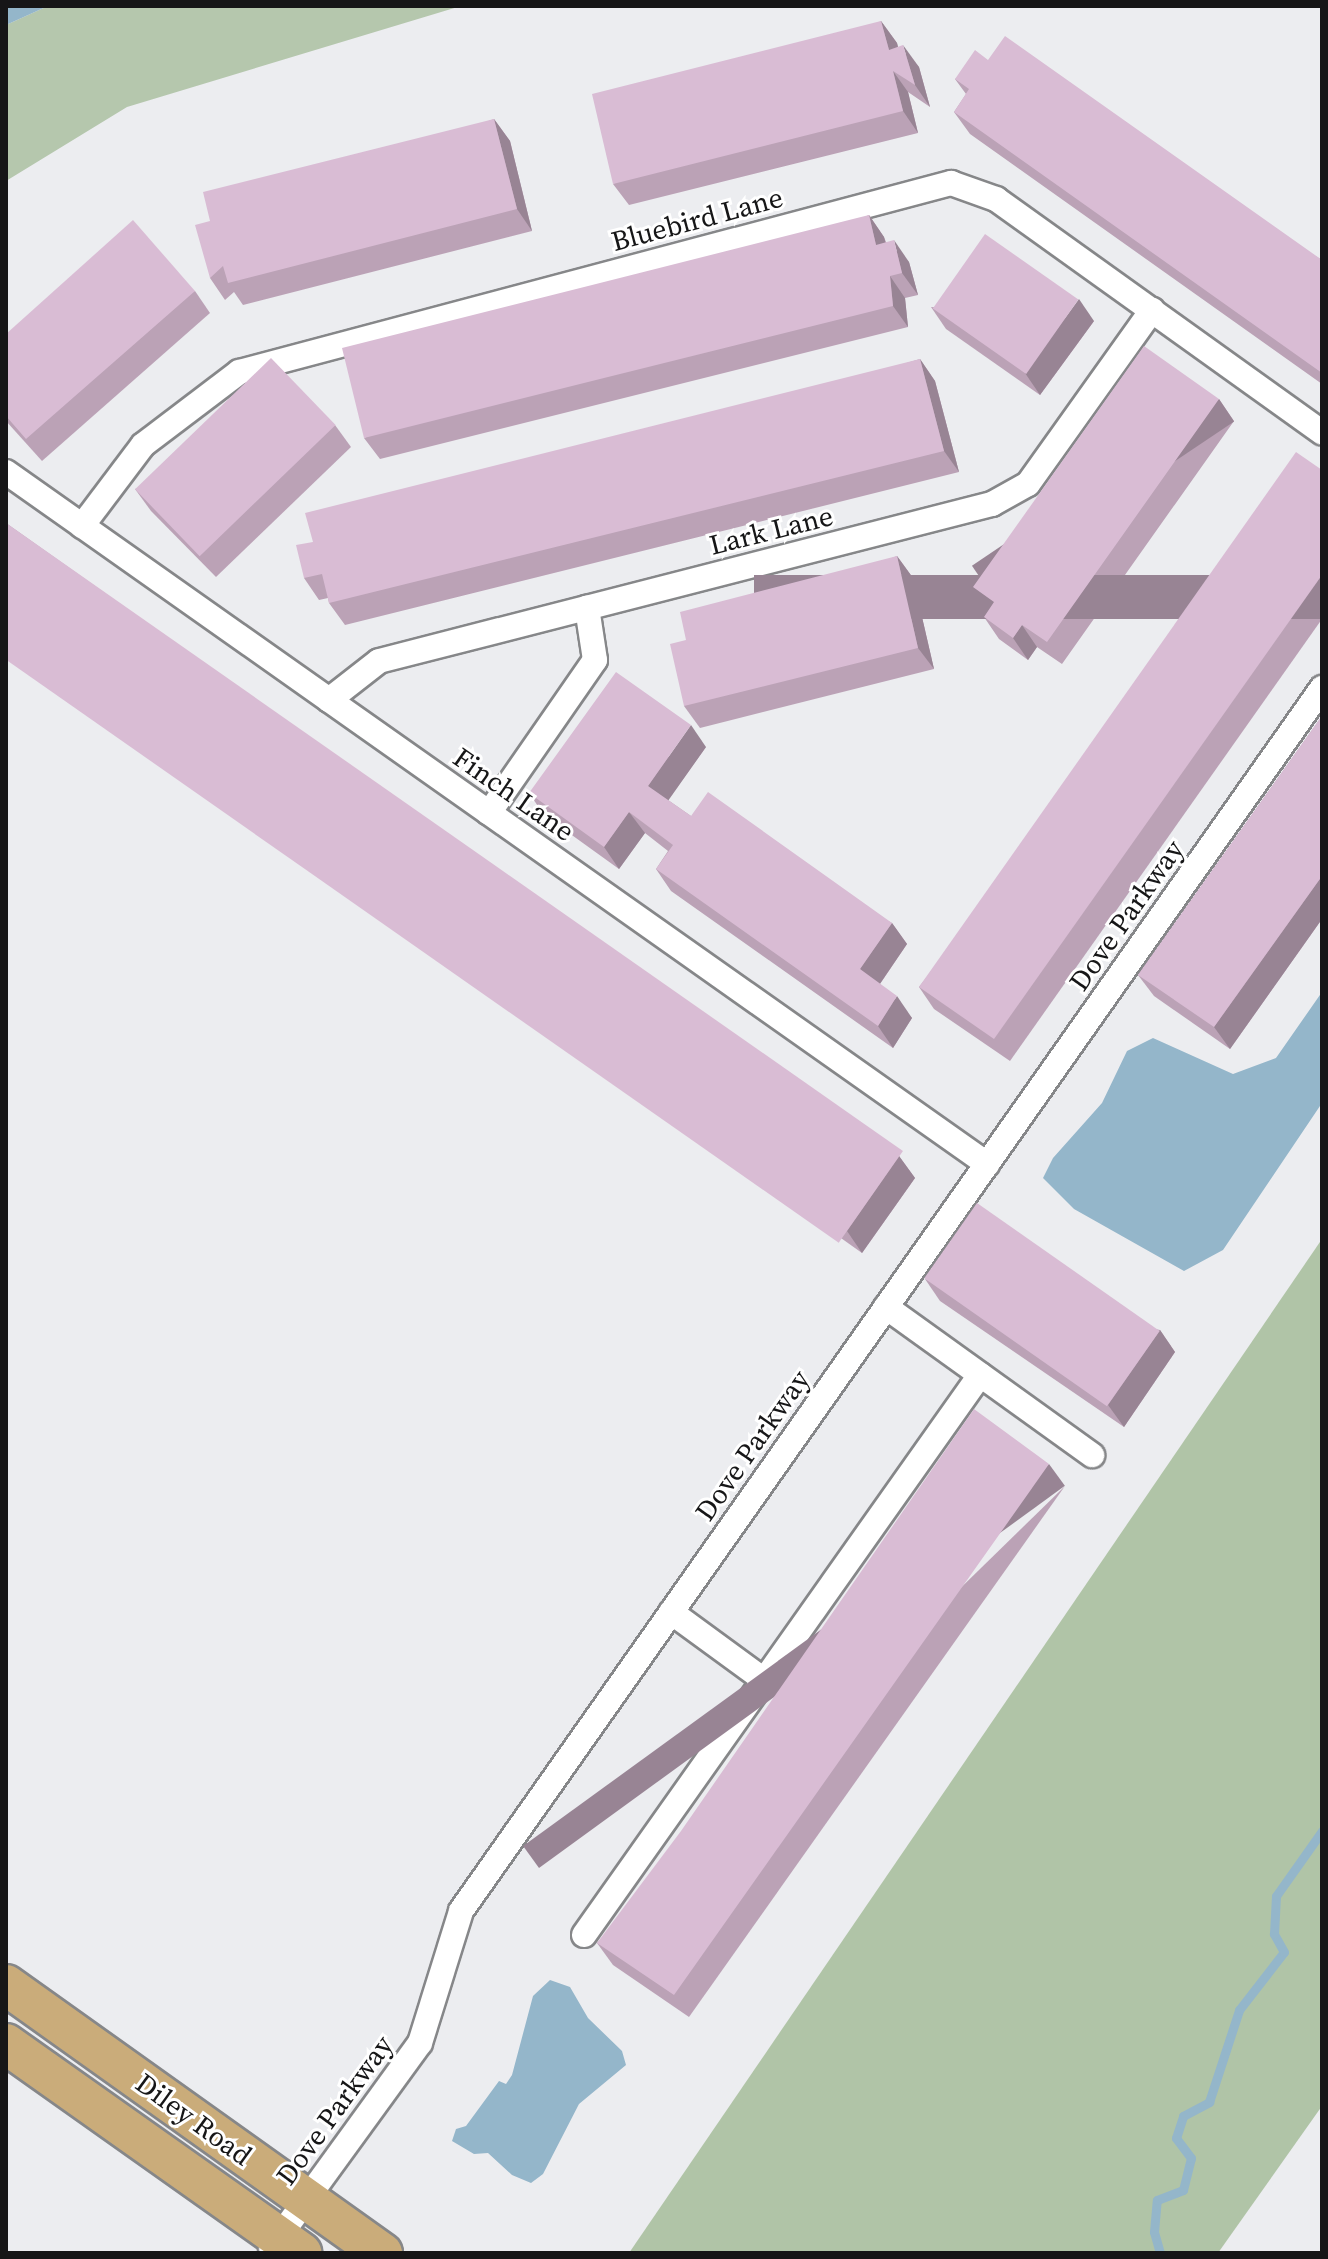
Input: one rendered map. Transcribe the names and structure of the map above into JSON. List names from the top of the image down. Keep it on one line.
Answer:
{"streets":{"highway":["Diley Road"],"street":["Bluebird Lane","Lark Lane","Finch Lane","Dove Parkway"]},"crossings":[["Bluebird Lane","Lark Lane"],["Bluebird Lane","Finch Lane"],["Lark Lane","Finch Lane"],["Finch Lane","Dove Parkway"],["Dove Parkway","Diley Road"]]}
